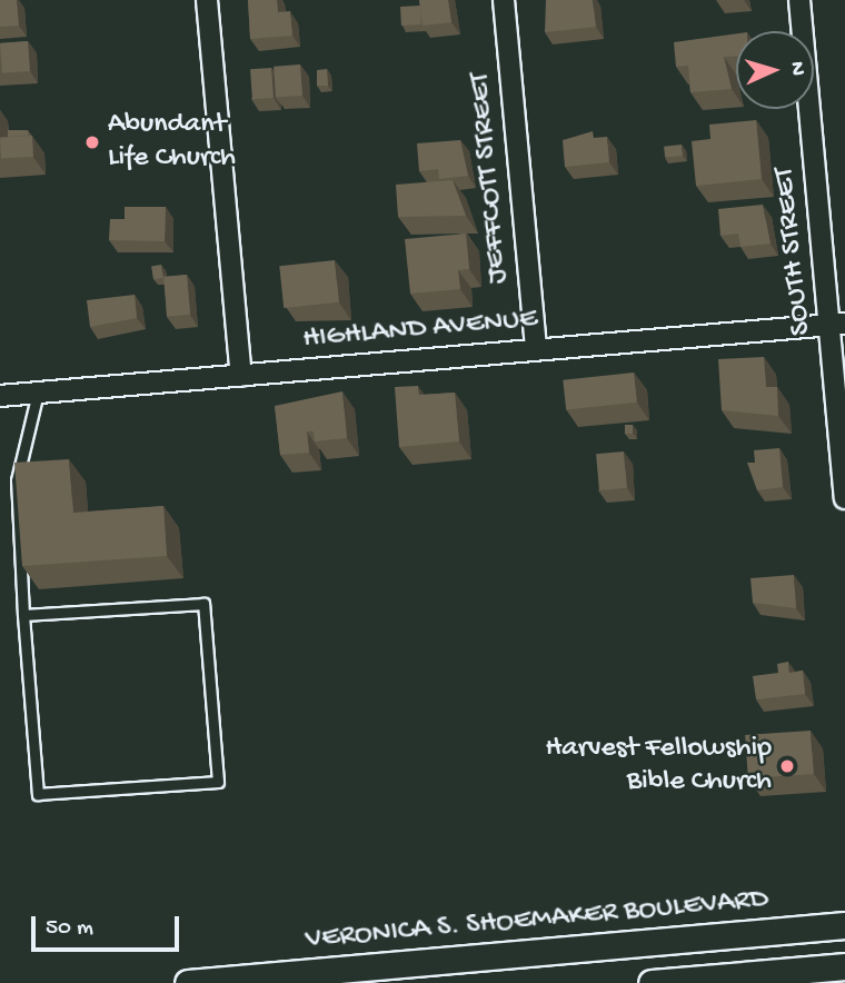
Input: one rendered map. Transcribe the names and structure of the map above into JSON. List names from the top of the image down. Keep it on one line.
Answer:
{"streets":{"street":["JEFFCOTT STREET","SOUTH STREET","HIGHLAND AVENUE","VERONICA S. SHOEMAKER BOULEVARD"]},"crossings":[["JEFFCOTT STREET","HIGHLAND AVENUE"],["SOUTH STREET","HIGHLAND AVENUE"]],"places":["Abundant Life Church","Harvest Fellowship Bible Church"],"scale_bar":"50 m","north":"right"}
